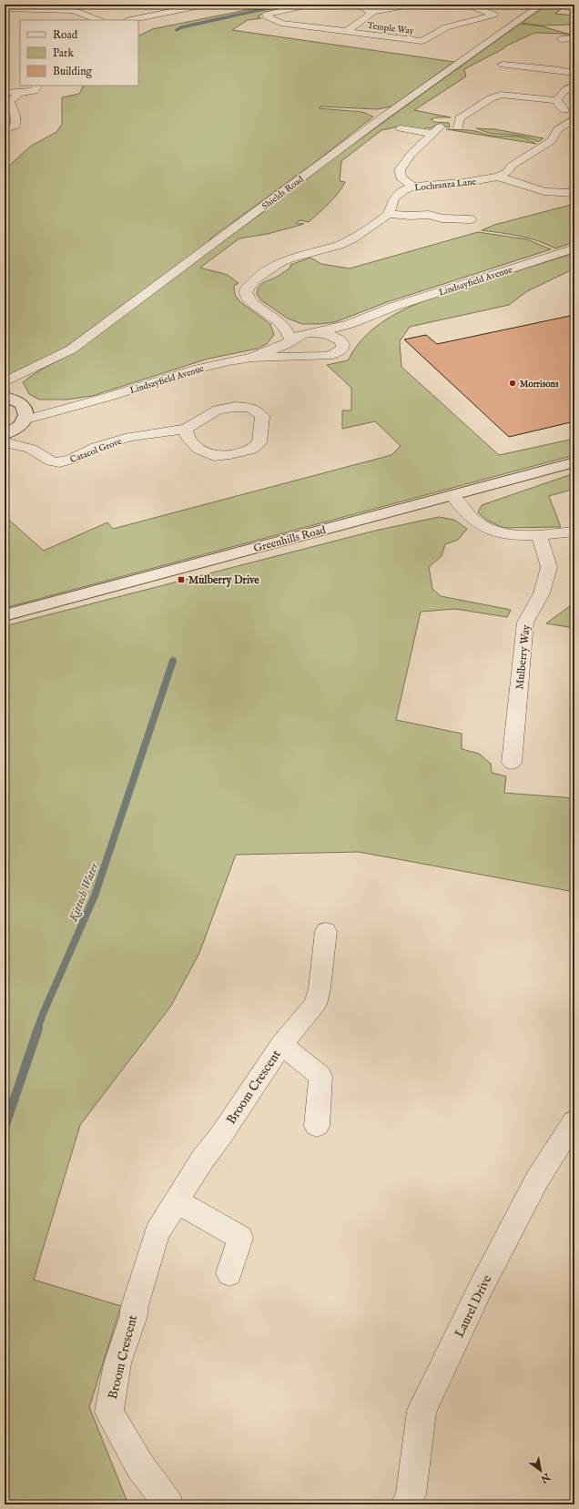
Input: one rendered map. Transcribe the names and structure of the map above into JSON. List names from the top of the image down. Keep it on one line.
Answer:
{"streets":{"street":["Temple Way","Lochranza Lane","Shields Road","Lindsayfield Avenue","Catacol Grove","Greenhills Road","Mulberry Way","Broom Crescent","Laurel Drive"]},"water":["Kittoch Water"],"places":{"other":["Morrisons"],"transit":["Mulberry Drive"]},"legend":["Road","Park","Building"],"north":"bottom right"}
